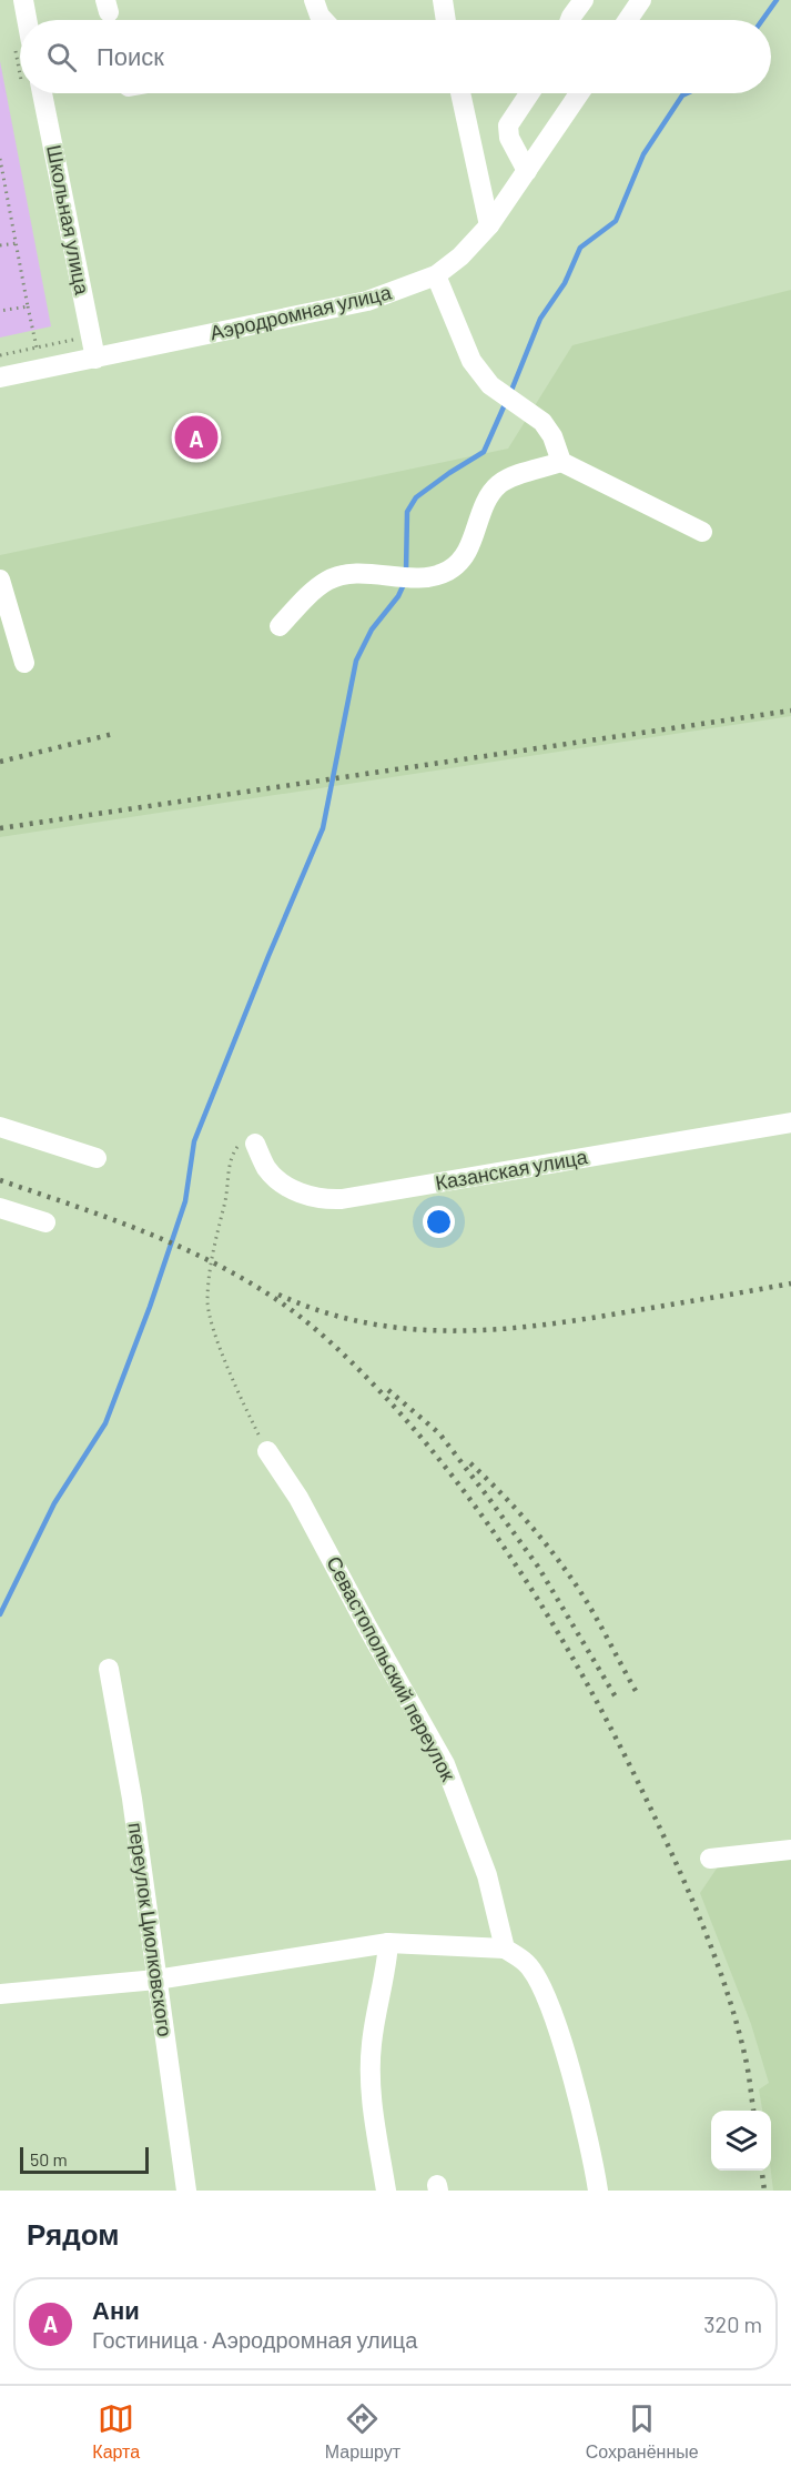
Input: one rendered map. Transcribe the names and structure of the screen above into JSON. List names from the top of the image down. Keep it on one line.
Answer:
{"streets":{"street":["Школьная улица","Аэродромная улица","Казанская улица","Севастопольский переулок","переулок Циолковского"]},"crossings":[["Школьная улица","Аэродромная улица"]],"scale_bar":"50 m","page":{"search":"Поиск","pins":"A","scale":"50 m","heading":"Рядом","list":[{"mark":"A","name":"Ани","note":"Гостиница · Аэродромная улица","value":"320 m"}],"nav":["Карта","Маршрут","Сохранённые"]}}
